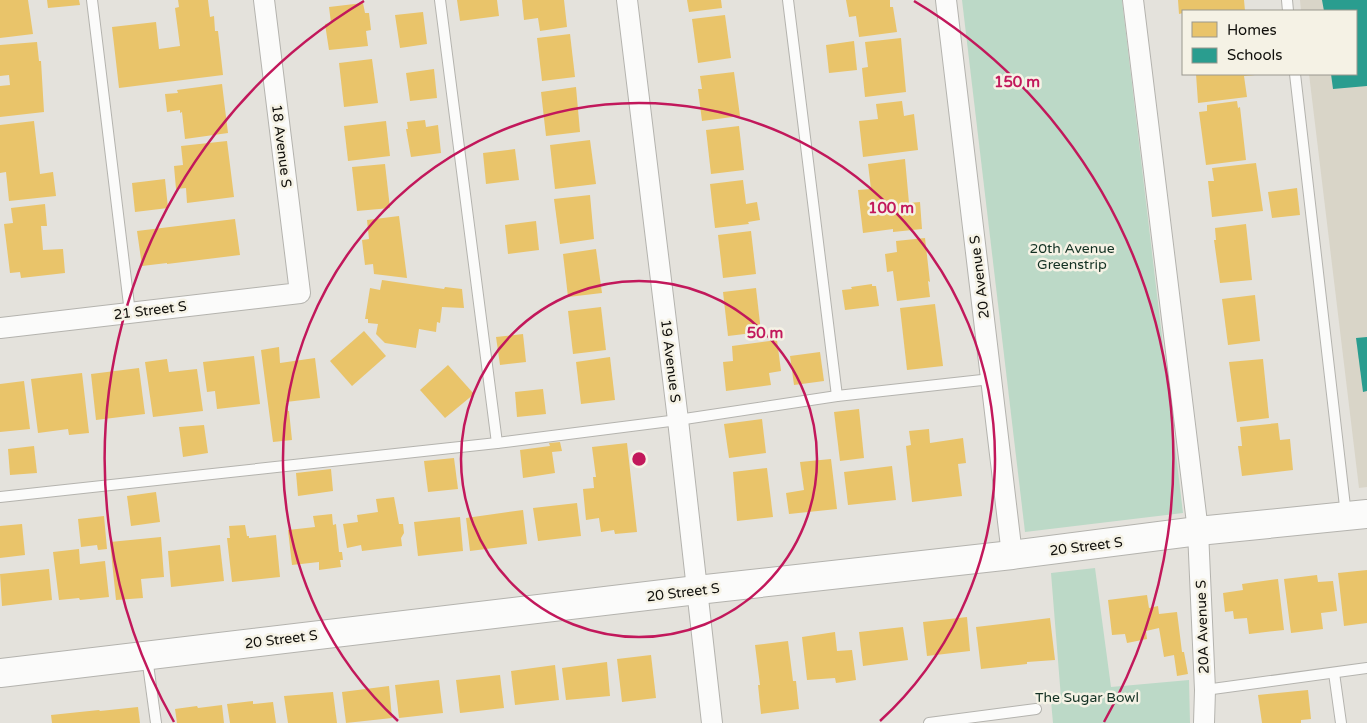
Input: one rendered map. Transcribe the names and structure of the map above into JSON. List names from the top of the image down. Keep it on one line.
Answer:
{"streets":{"street":["18 Avenue S","20 Avenue S","21 Street S","19 Avenue S","20 Street S","20A Avenue S"]},"crossings":[["18 Avenue S","21 Street S"],["20 Avenue S","20 Street S"],["19 Avenue S","20 Street S"],["20 Street S","20A Avenue S"]],"parks":["20th Avenue Greenstrip","The Sugar Bowl"],"legend":["Homes","Schools"],"rings":["150 m","100 m","50 m"]}
